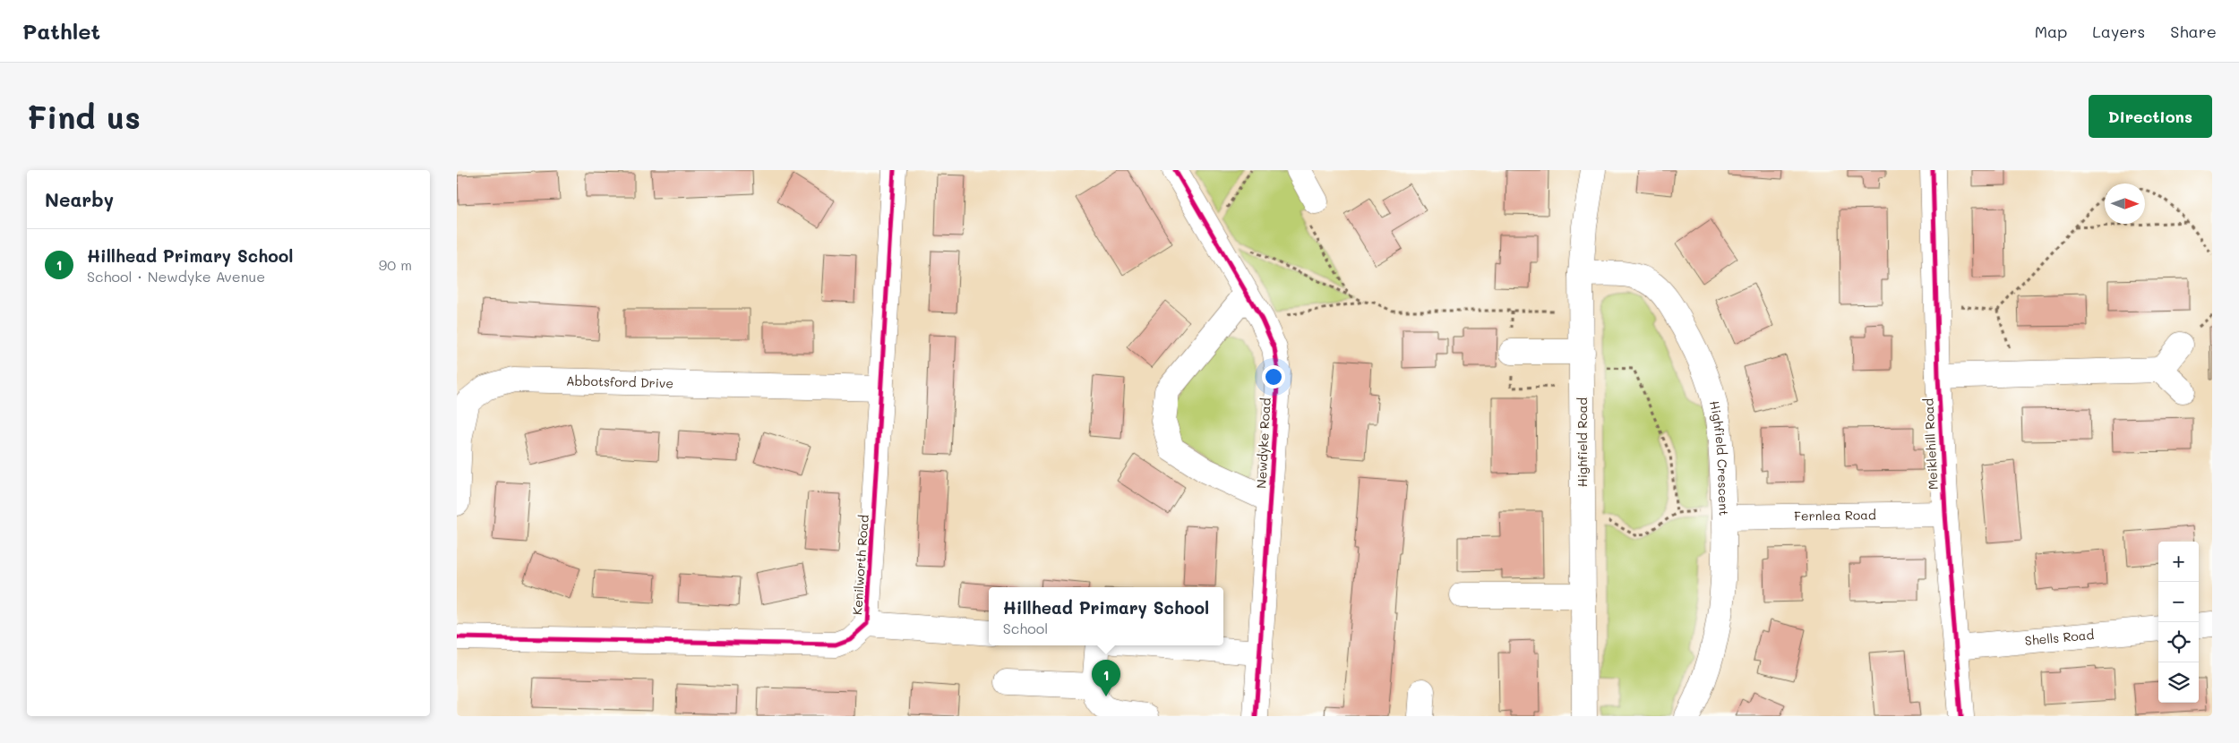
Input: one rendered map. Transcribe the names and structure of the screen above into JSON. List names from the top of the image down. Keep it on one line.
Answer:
{"streets":{"street":["Abbotsford Drive","Highfield Road","Newdyke Road","Meiklehill Road","Highfield Crescent","Fernlea Road","Kenilworth Road","Shells Road"]},"crossings":[["Abbotsford Drive","Kenilworth Road"],["Highfield Road","Highfield Crescent"],["Meiklehill Road","Fernlea Road"],["Meiklehill Road","Shells Road"],["Highfield Crescent","Fernlea Road"]],"north":"right","page":{"header":"Pathlet","nav":["Map","Layers","Share"],"buttons":"Directions","title":"Find us","heading":"Nearby","list":[{"mark":"1","name":"Hillhead Primary School","note":"School · Newdyke Avenue","value":"90 m"}],"map_buttons":["+","−"],"popup":["Hillhead Primary School","School"],"pins":"1"}}
